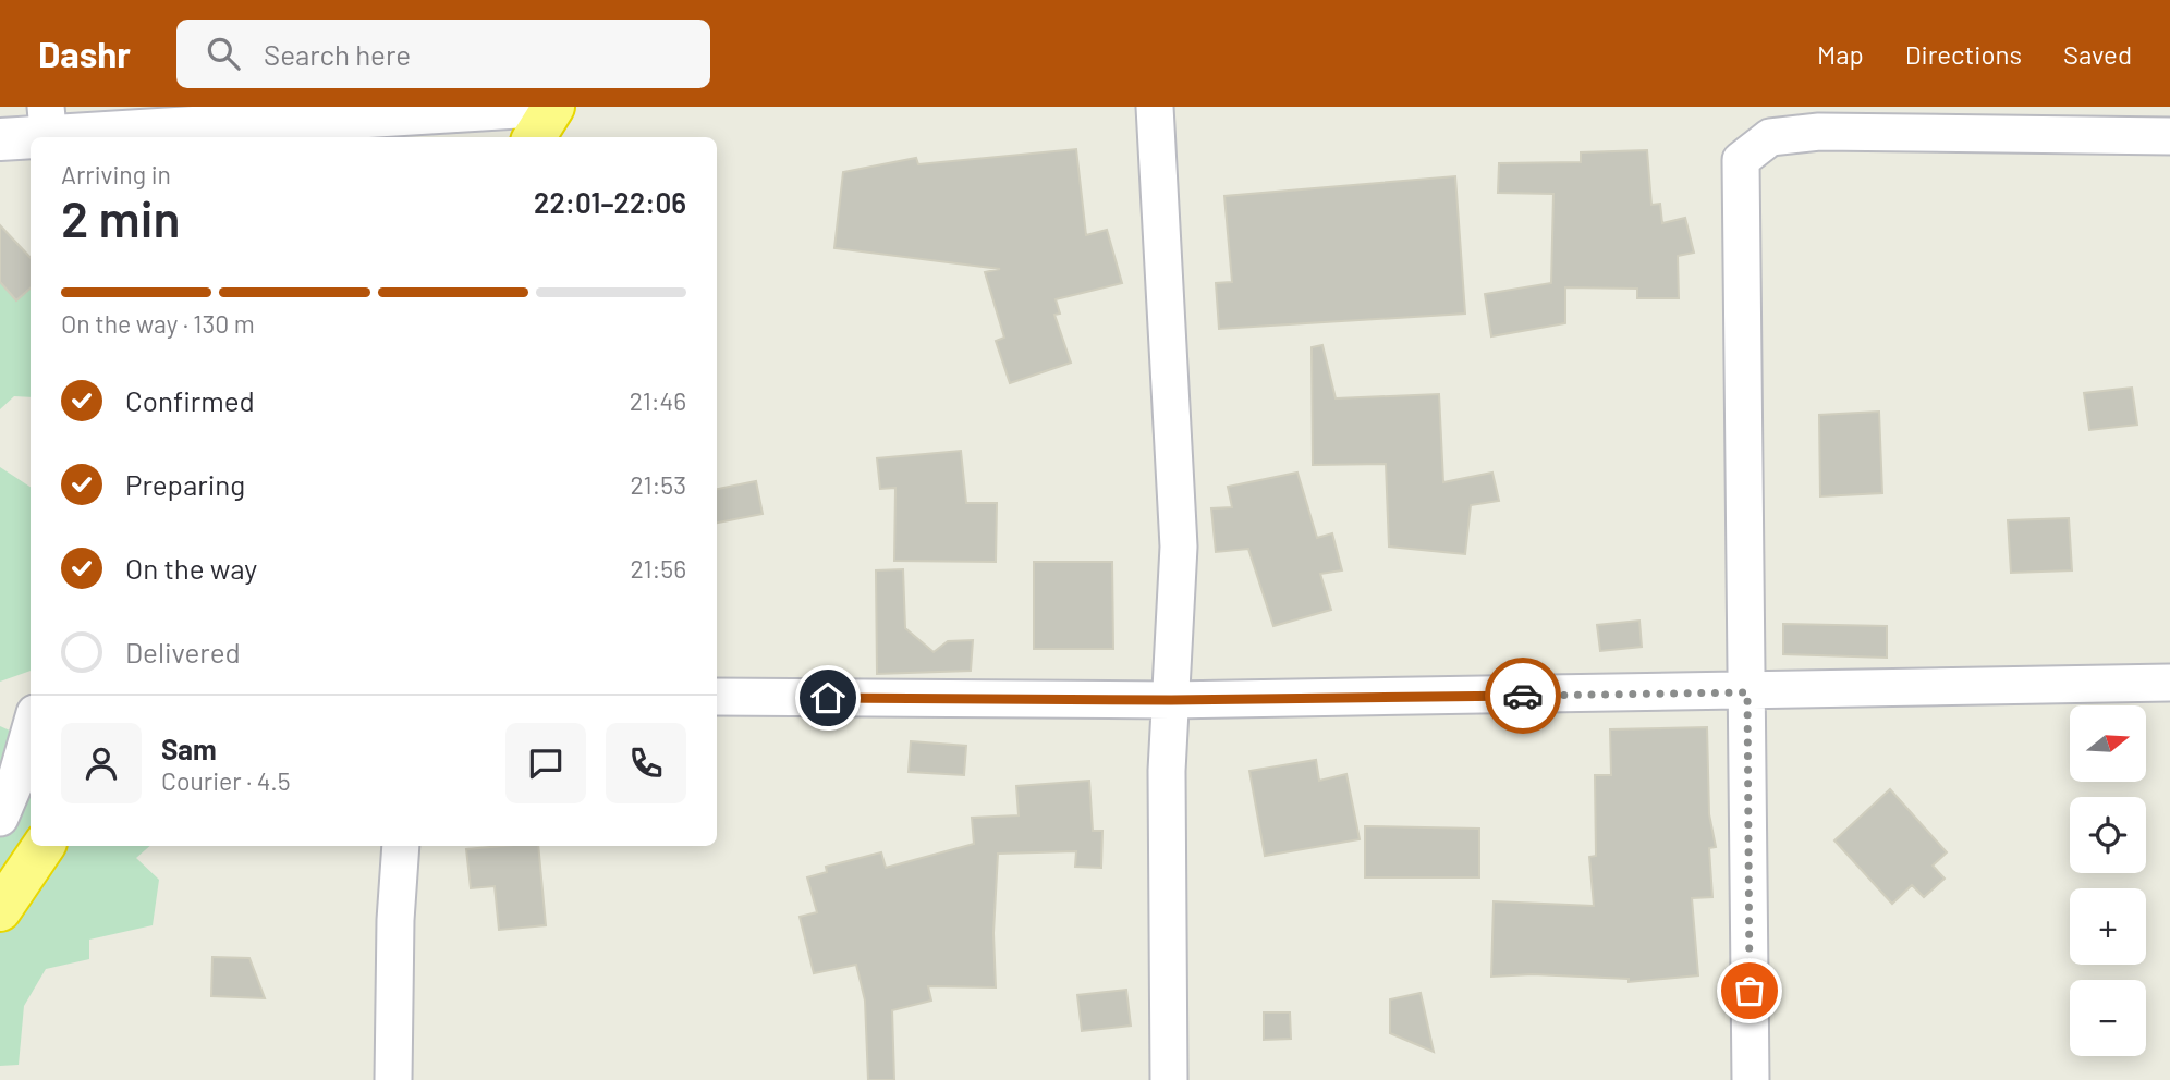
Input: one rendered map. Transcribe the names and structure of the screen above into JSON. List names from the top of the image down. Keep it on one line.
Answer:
{"north":"right","page":{"header":"Dashr","search":"Search here","nav":["Map","Directions","Saved"],"heading":["2 min","Arriving in","22:01–22:06"],"panel":["Sam","Courier · 4.5"],"bar":"On the way · 130 m","list":[["Confirmed","21:46"],["Preparing","21:53"],["On the way","21:56"],"Delivered"],"map_buttons":["+","−"]}}
